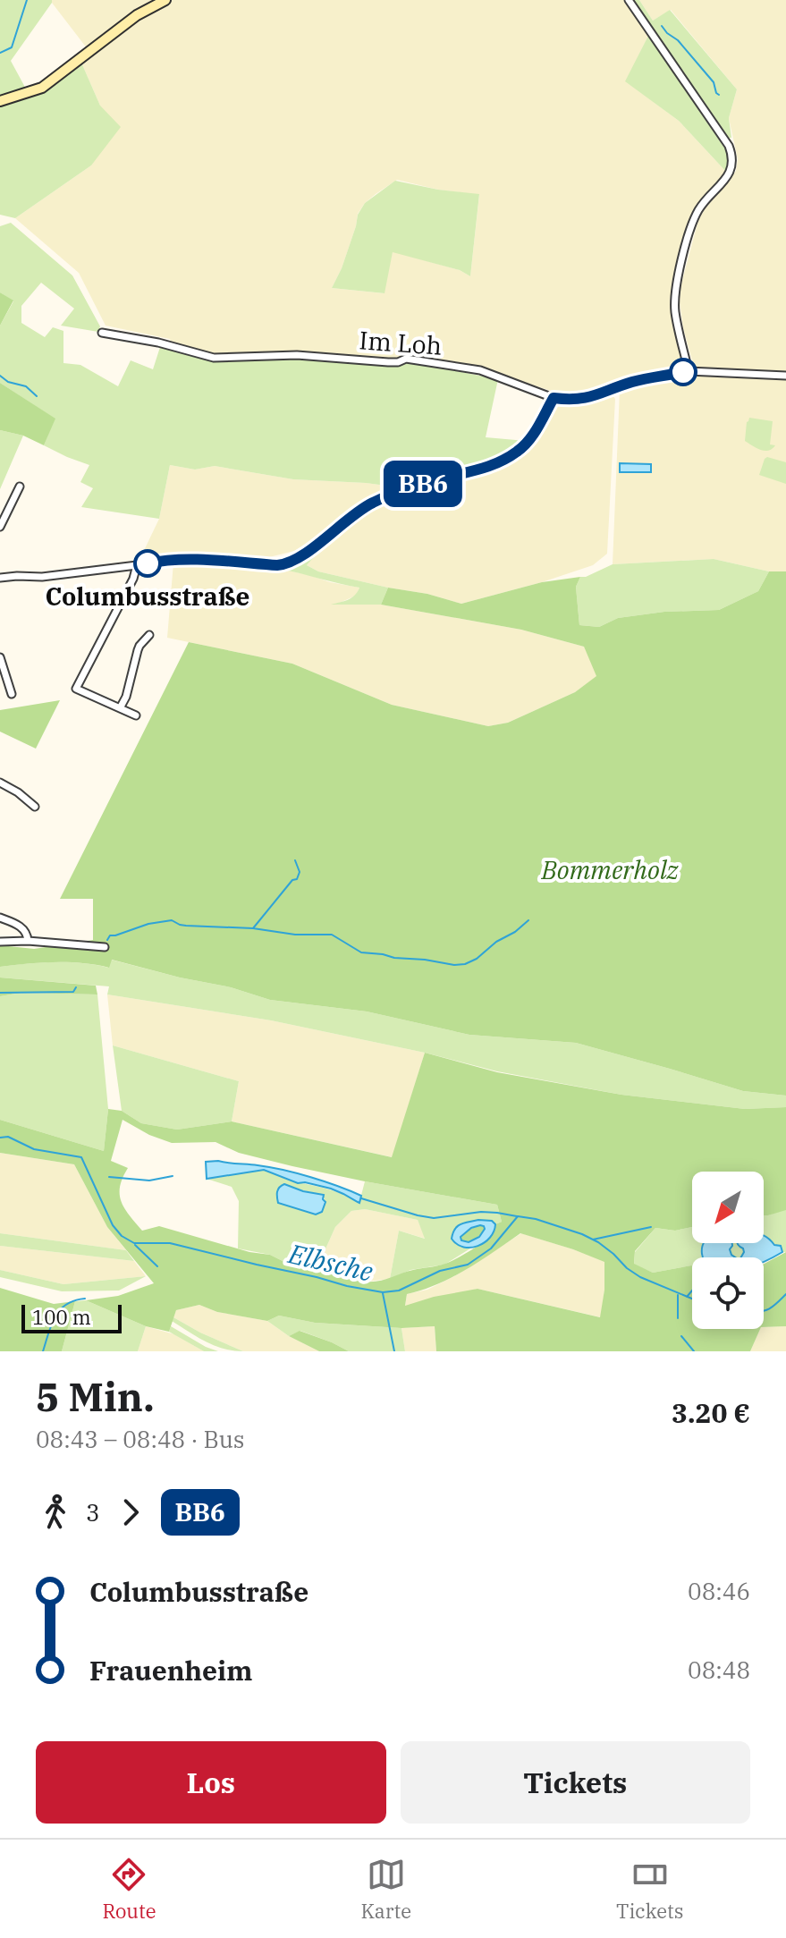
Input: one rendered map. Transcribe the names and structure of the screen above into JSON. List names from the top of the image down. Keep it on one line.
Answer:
{"streets":{"street":["Im Loh"]},"water":["Elbsche"],"parks":["Bommerholz"],"places":["Columbusstraße"],"lines":["bus line BB6"],"scale_bar":"100 m","north":"bottom left","page":{"on_map":"BB6","scale":"100 m","heading":["5 Min.","08:43 – 08:48 · Bus","3.20 €"],"legs":["3","BB6"],"list":[{"name":"Columbusstraße","value":"08:46"},{"name":"Frauenheim","value":"08:48"}],"buttons":["Los","Tickets"],"tabs":["Route","Karte","Tickets"]}}
